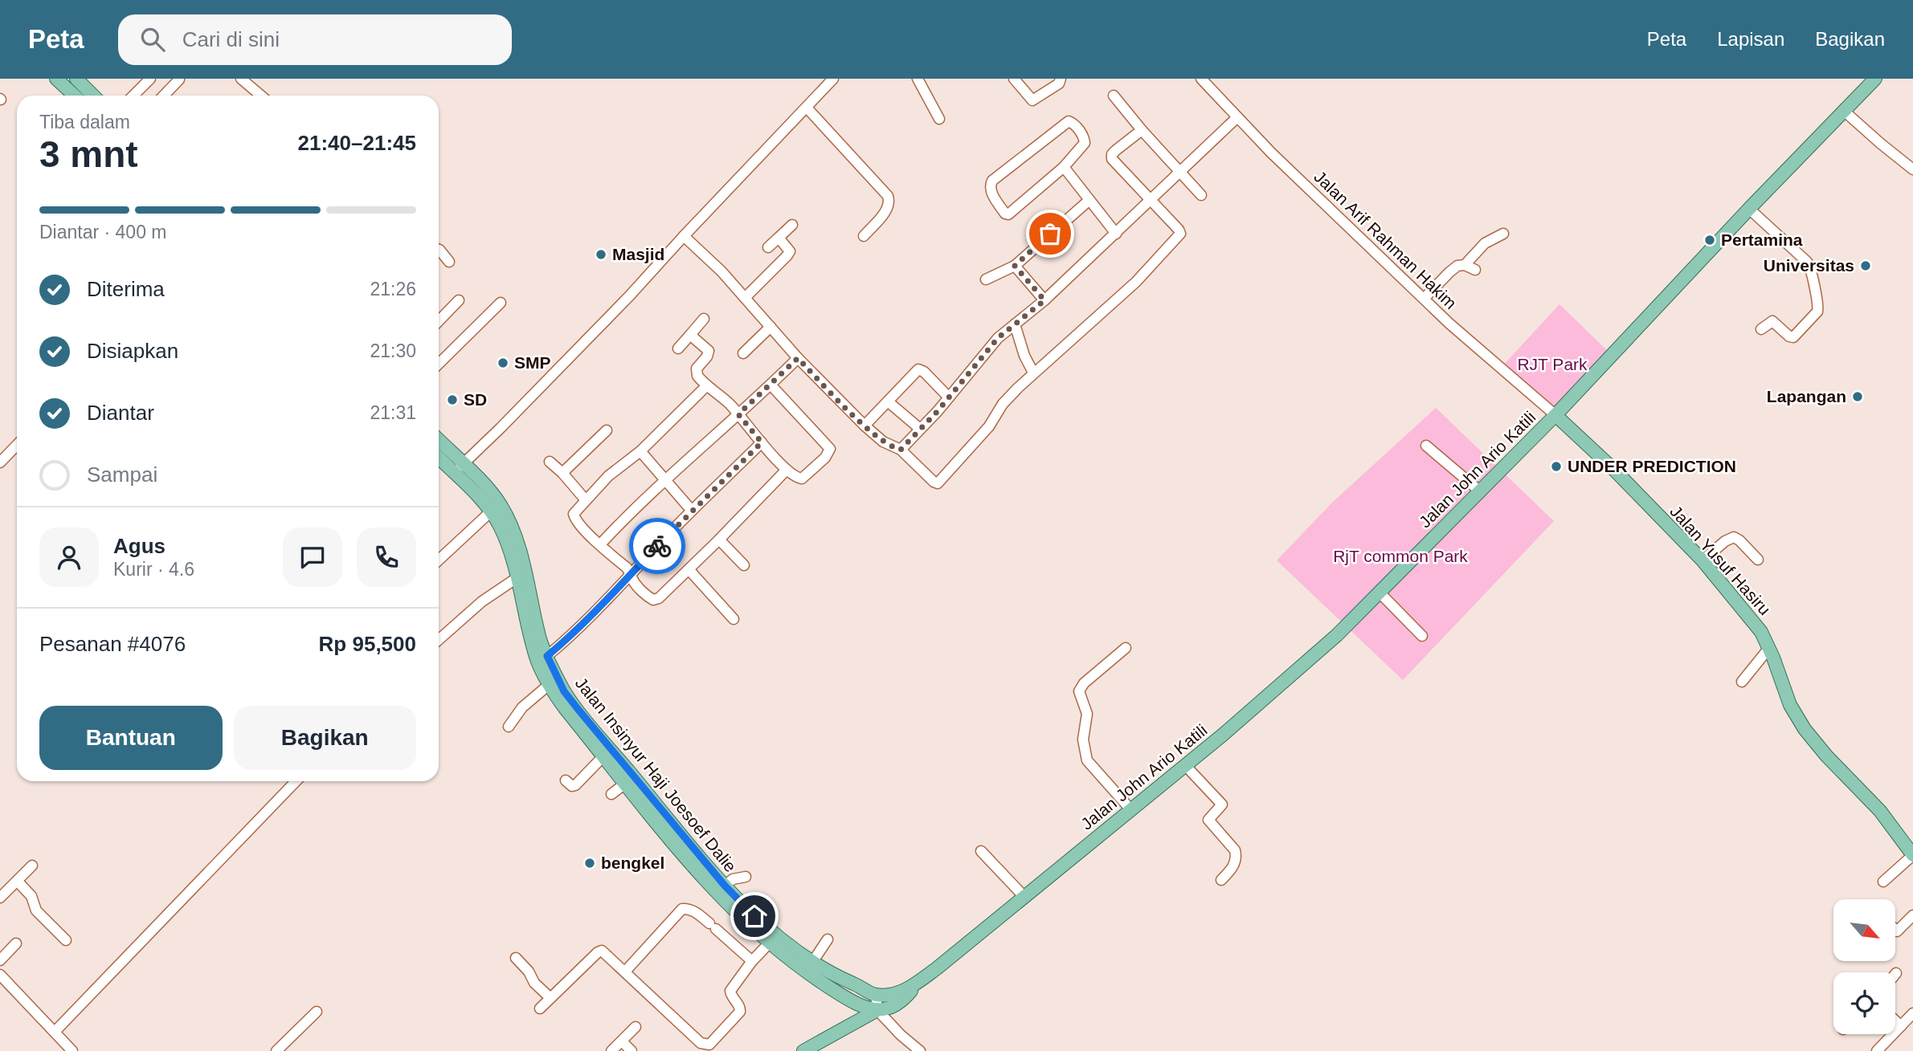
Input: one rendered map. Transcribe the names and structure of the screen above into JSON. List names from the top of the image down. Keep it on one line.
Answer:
{"streets":{"main road":["Jalan John Ario Katili","Jalan Yusuf Hasiru","Jalan Insinyur Haji Joesoef Dalie"],"street":["Jalan Arif Rahman Hakim"]},"crossings":[["Jalan Arif Rahman Hakim","Jalan John Ario Katili"],["Jalan Arif Rahman Hakim","Jalan Yusuf Hasiru"],["Jalan John Ario Katili","Jalan Yusuf Hasiru"],["Jalan John Ario Katili","Jalan Insinyur Haji Joesoef Dalie"]],"parks":["RJT Park","RjT common Park"],"places":["Pertamina","Masjid","Universitas","SMP","Lapangan","SD","UNDER PREDICTION","bengkel"],"north":"bottom right","page":{"header":"Peta","search":"Cari di sini","nav":["Peta","Lapisan","Bagikan"],"heading":["3 mnt","Tiba dalam","21:40–21:45"],"panel":["Agus","Kurir · 4.6","Pesanan #4076","Rp 95,500"],"bar":"Diantar · 400 m","list":[["Diterima","21:26"],["Disiapkan","21:30"],["Diantar","21:31"],"Sampai"],"buttons":["Bantuan","Bagikan"]}}
